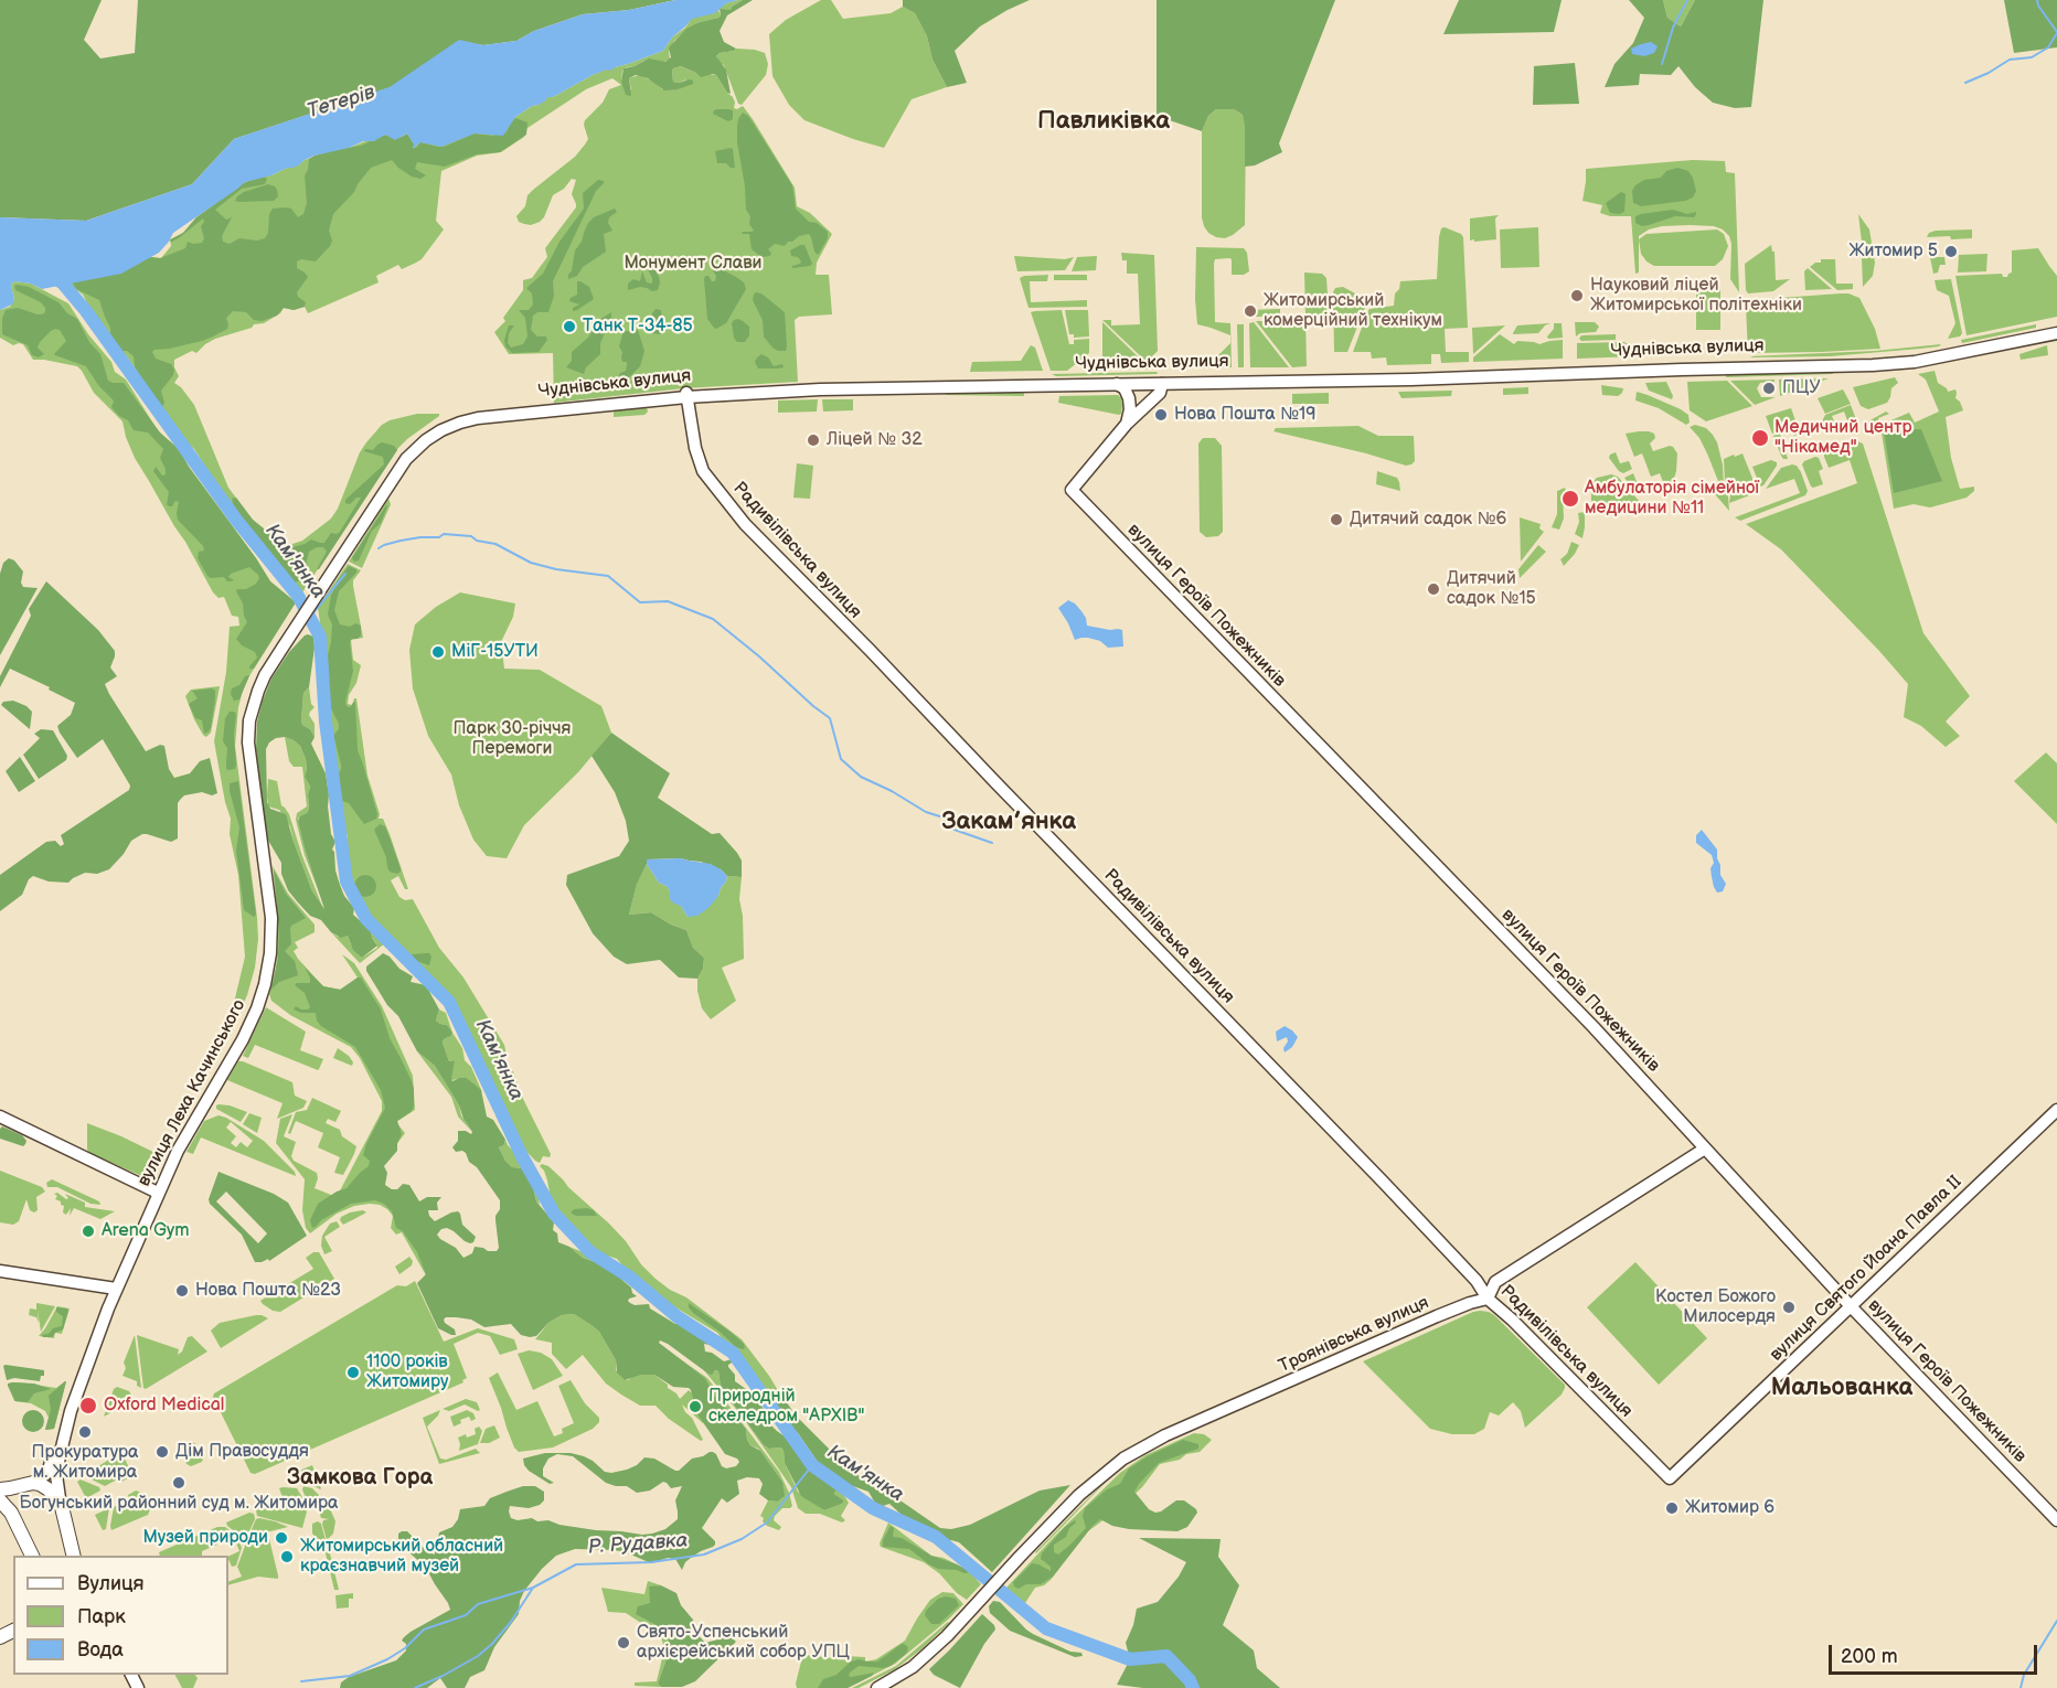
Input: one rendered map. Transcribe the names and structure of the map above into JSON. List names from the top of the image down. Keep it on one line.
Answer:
{"streets":{"street":["Чуднівська вулиця","Радивілівська вулиця","вулиця Героїв Пожежників","вулиця Леха Качинського","вулиця Святого Йоана Павла II","Троянівська вулиця"]},"crossings":[["Чуднівська вулиця","Радивілівська вулиця"],["Чуднівська вулиця","вулиця Леха Качинського"],["Радивілівська вулиця","вулиця Святого Йоана Павла II"],["Радивілівська вулиця","Троянівська вулиця"],["вулиця Героїв Пожежників","вулиця Святого Йоана Павла II"]],"districts":["Павликівка","Закам’янка","Мальованка","Замкова Гора"],"water":["Тетерів","Кам'янка","Р. Рудавка"],"parks":["Монумент Слави","Парк 30-річчя Перемоги"],"places":["Житомир 5","Науковий ліцей Житомирської політехніки","Житомирський комерційний технікум","Танк Т-34-85","ПЦУ","Нова Пошта №19","Медичний центр \"Нікамед\"","Ліцей № 32","Амбулаторія сімейної медицини №11","Дитячий садок №6","Дитячий садок №15","МіГ-15УТИ","Arena Gym","Нова Пошта №23","Костел Божого Милосердя","1100 років Житомиру","Oxford Medical","Природній скеледром \"АРХІВ\"","Прокуратура м. Житомира","Дім Правосуддя","Богунський районний суд м. Житомира","Житомир 6","Музей природи","Житомирський обласний краєзнавчий музей","Свято-Успенський архієрейський собор УПЦ"],"legend":["Вулиця","Парк","Вода"],"scale_bar":"200 m"}
